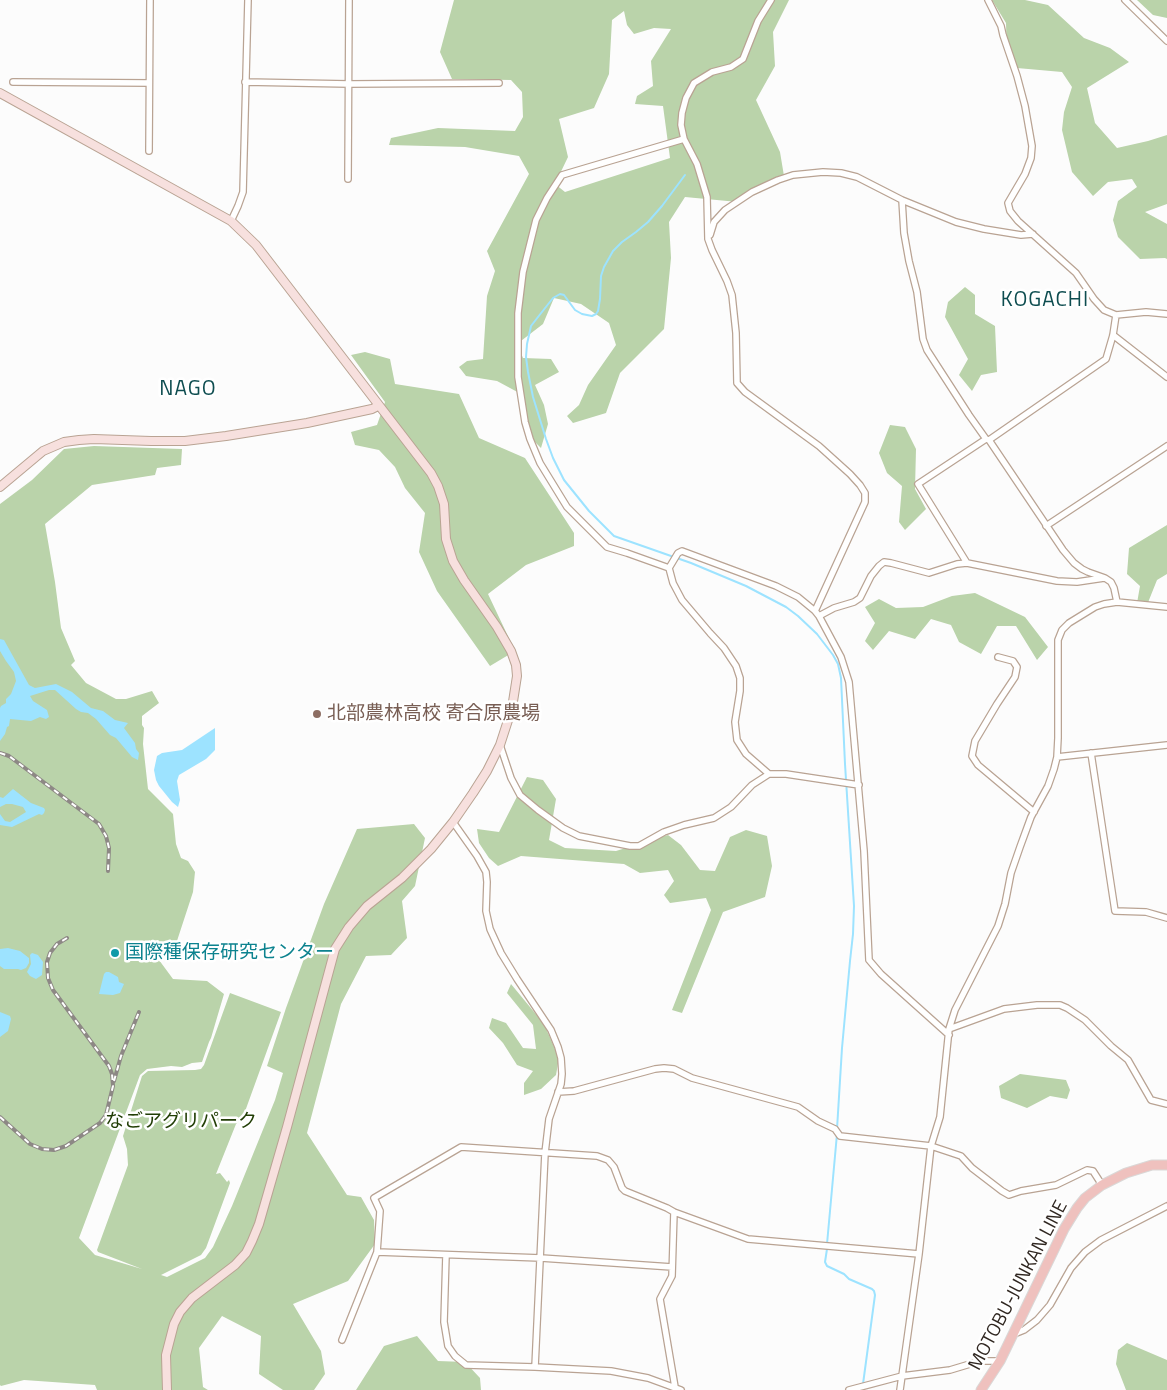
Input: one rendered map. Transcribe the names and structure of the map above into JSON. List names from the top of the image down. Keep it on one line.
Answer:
{"streets":{"main road":["MOTOBU-JUNKAN LINE"]},"districts":["KOGACHI","NAGO"],"parks":["なごアグリパーク"],"places":["北部農林高校 寄合原農場","国際種保存研究センター"]}
